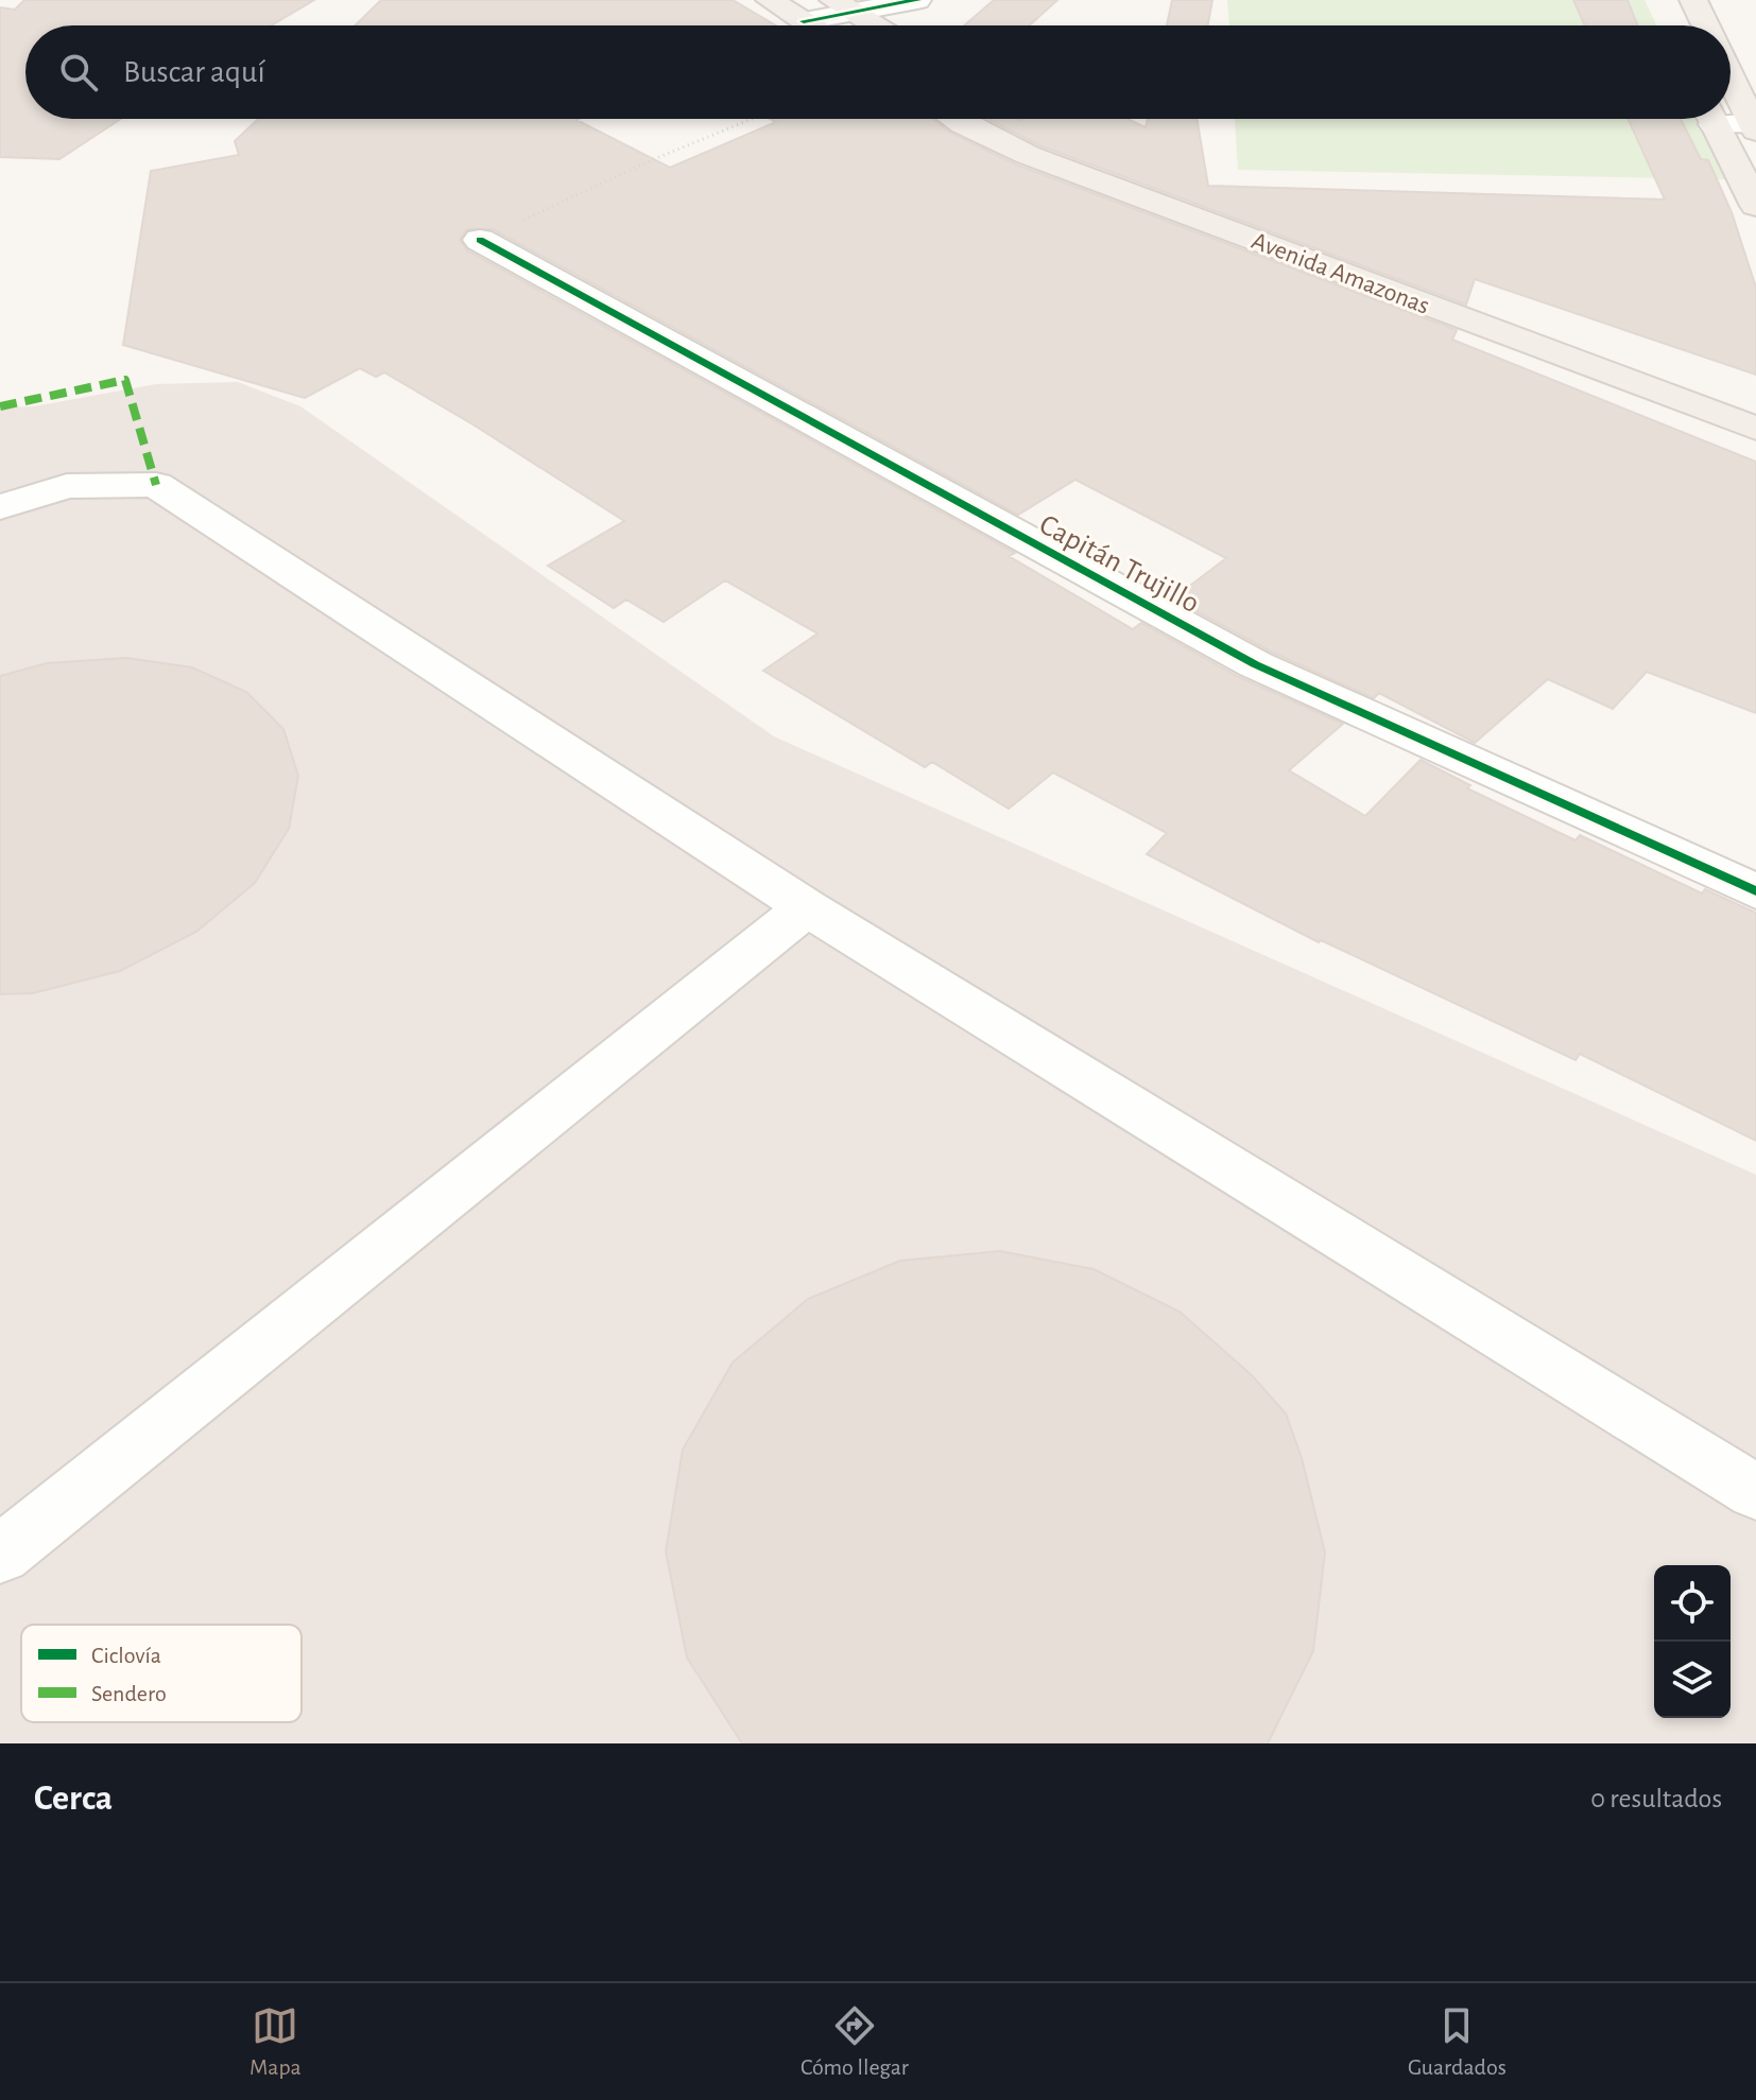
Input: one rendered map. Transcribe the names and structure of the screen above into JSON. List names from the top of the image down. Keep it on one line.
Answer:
{"streets":{"main road":["Avenida Amazonas"],"street":["Capitán Trujillo"]},"legend":["Ciclovía","Sendero"],"page":{"search":"Buscar aquí","heading":["Cerca","0 resultados"],"nav":["Mapa","Cómo llegar","Guardados"]}}
